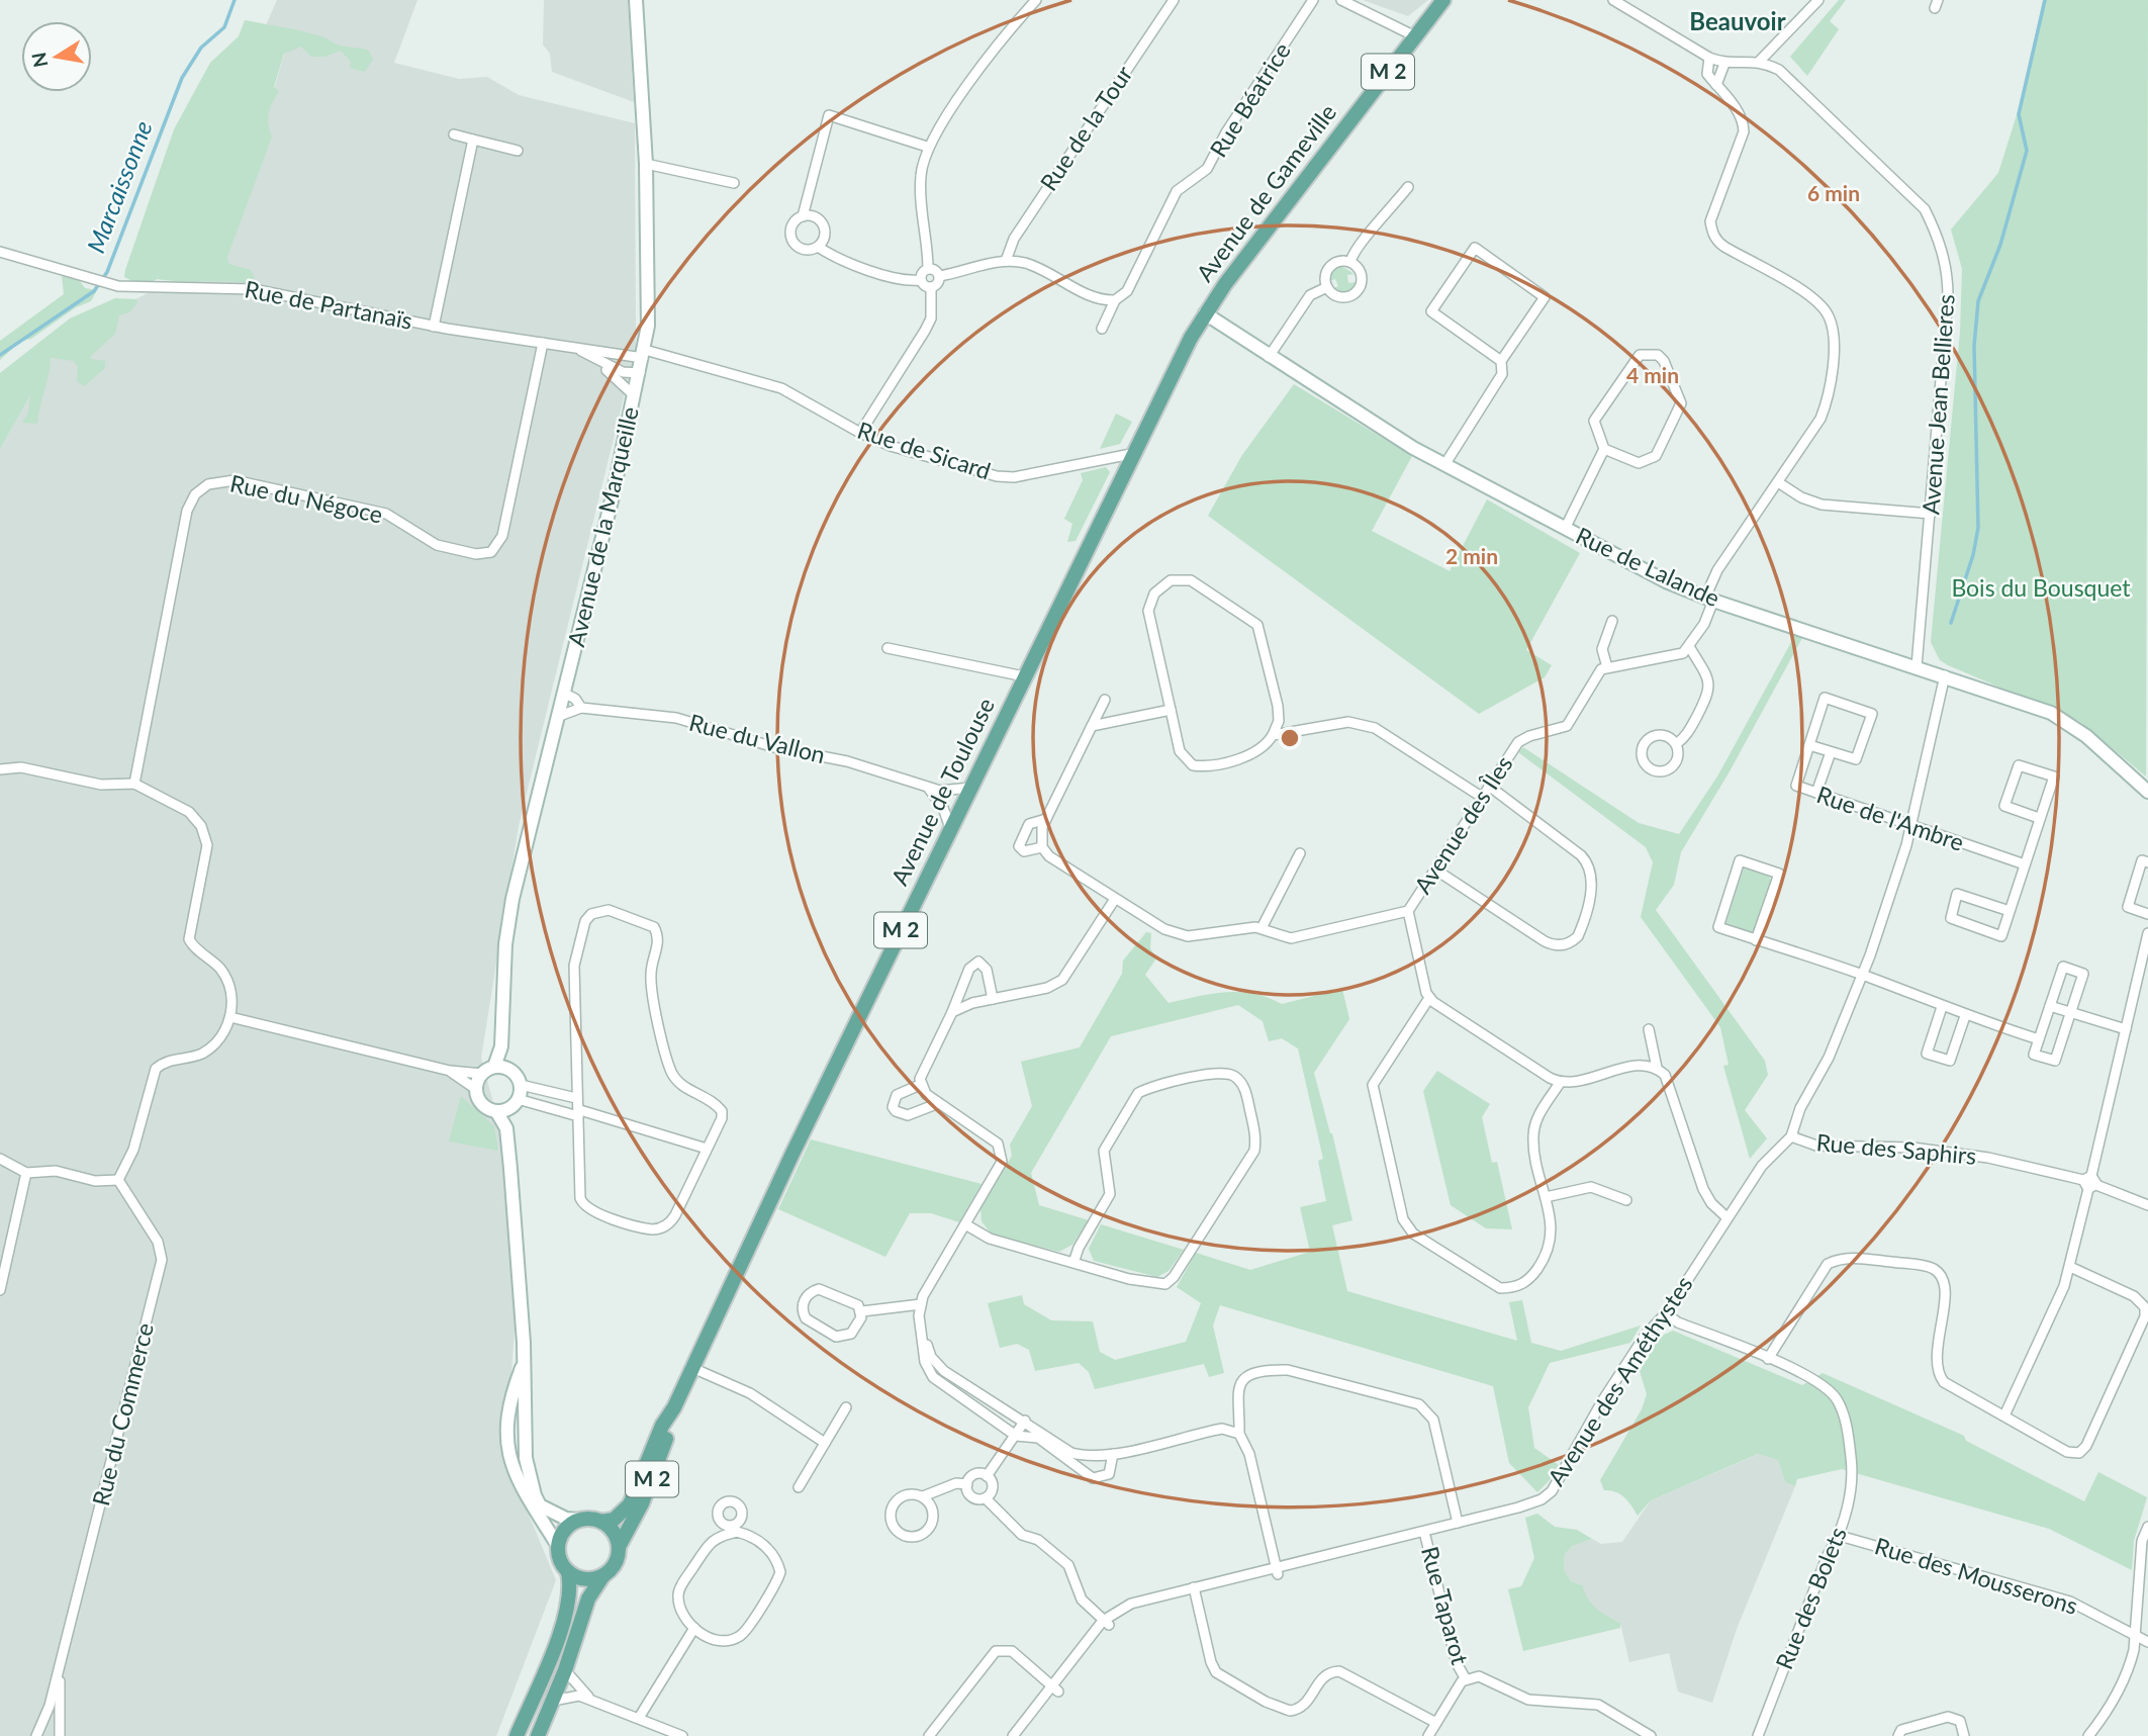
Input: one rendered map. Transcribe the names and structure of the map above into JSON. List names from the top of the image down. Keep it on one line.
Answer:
{"streets":{"main road":["M 2","Avenue de Gameville","Avenue de Toulouse"],"street":["Rue Béatrice","Rue de la Tour","Rue de Partanaïs","Avenue Jean Bellieres","Rue de Sicard","Rue du Négoce","Avenue de la Marqueille","Rue de Lalande","Rue du Vallon","Rue de l'Ambre","Avenue des Îles","Rue des Saphirs","Avenue des Améthystes","Rue du Commerce","Rue des Mousserons","Rue des Bolets","Rue Taparot"]},"crossings":[["Avenue de Gameville","Rue de Lalande"],["Avenue de Gameville","Avenue de Toulouse"],["Rue de Partanaïs","Rue de Sicard"],["Rue de Partanaïs","Rue du Négoce"],["Rue de Partanaïs","Avenue de la Marqueille"],["Avenue Jean Bellieres","Rue de Lalande"],["Rue de Sicard","Avenue de la Marqueille"],["Rue de Sicard","Avenue de Toulouse"],["Avenue de la Marqueille","Rue du Vallon"],["Rue de Lalande","Avenue de Toulouse"],["Rue de Lalande","Avenue des Améthystes"],["Rue du Vallon","Avenue de Toulouse"],["Rue de l'Ambre","Avenue des Améthystes"],["Rue des Saphirs","Avenue des Améthystes"],["Avenue des Améthystes","Rue des Bolets"],["Avenue des Améthystes","Rue Taparot"],["Rue des Mousserons","Rue des Bolets"]],"districts":["Beauvoir"],"water":["Marcaissonne"],"parks":["Bois du Bousquet"],"north":"left","rings":["6 min","4 min","2 min"]}
